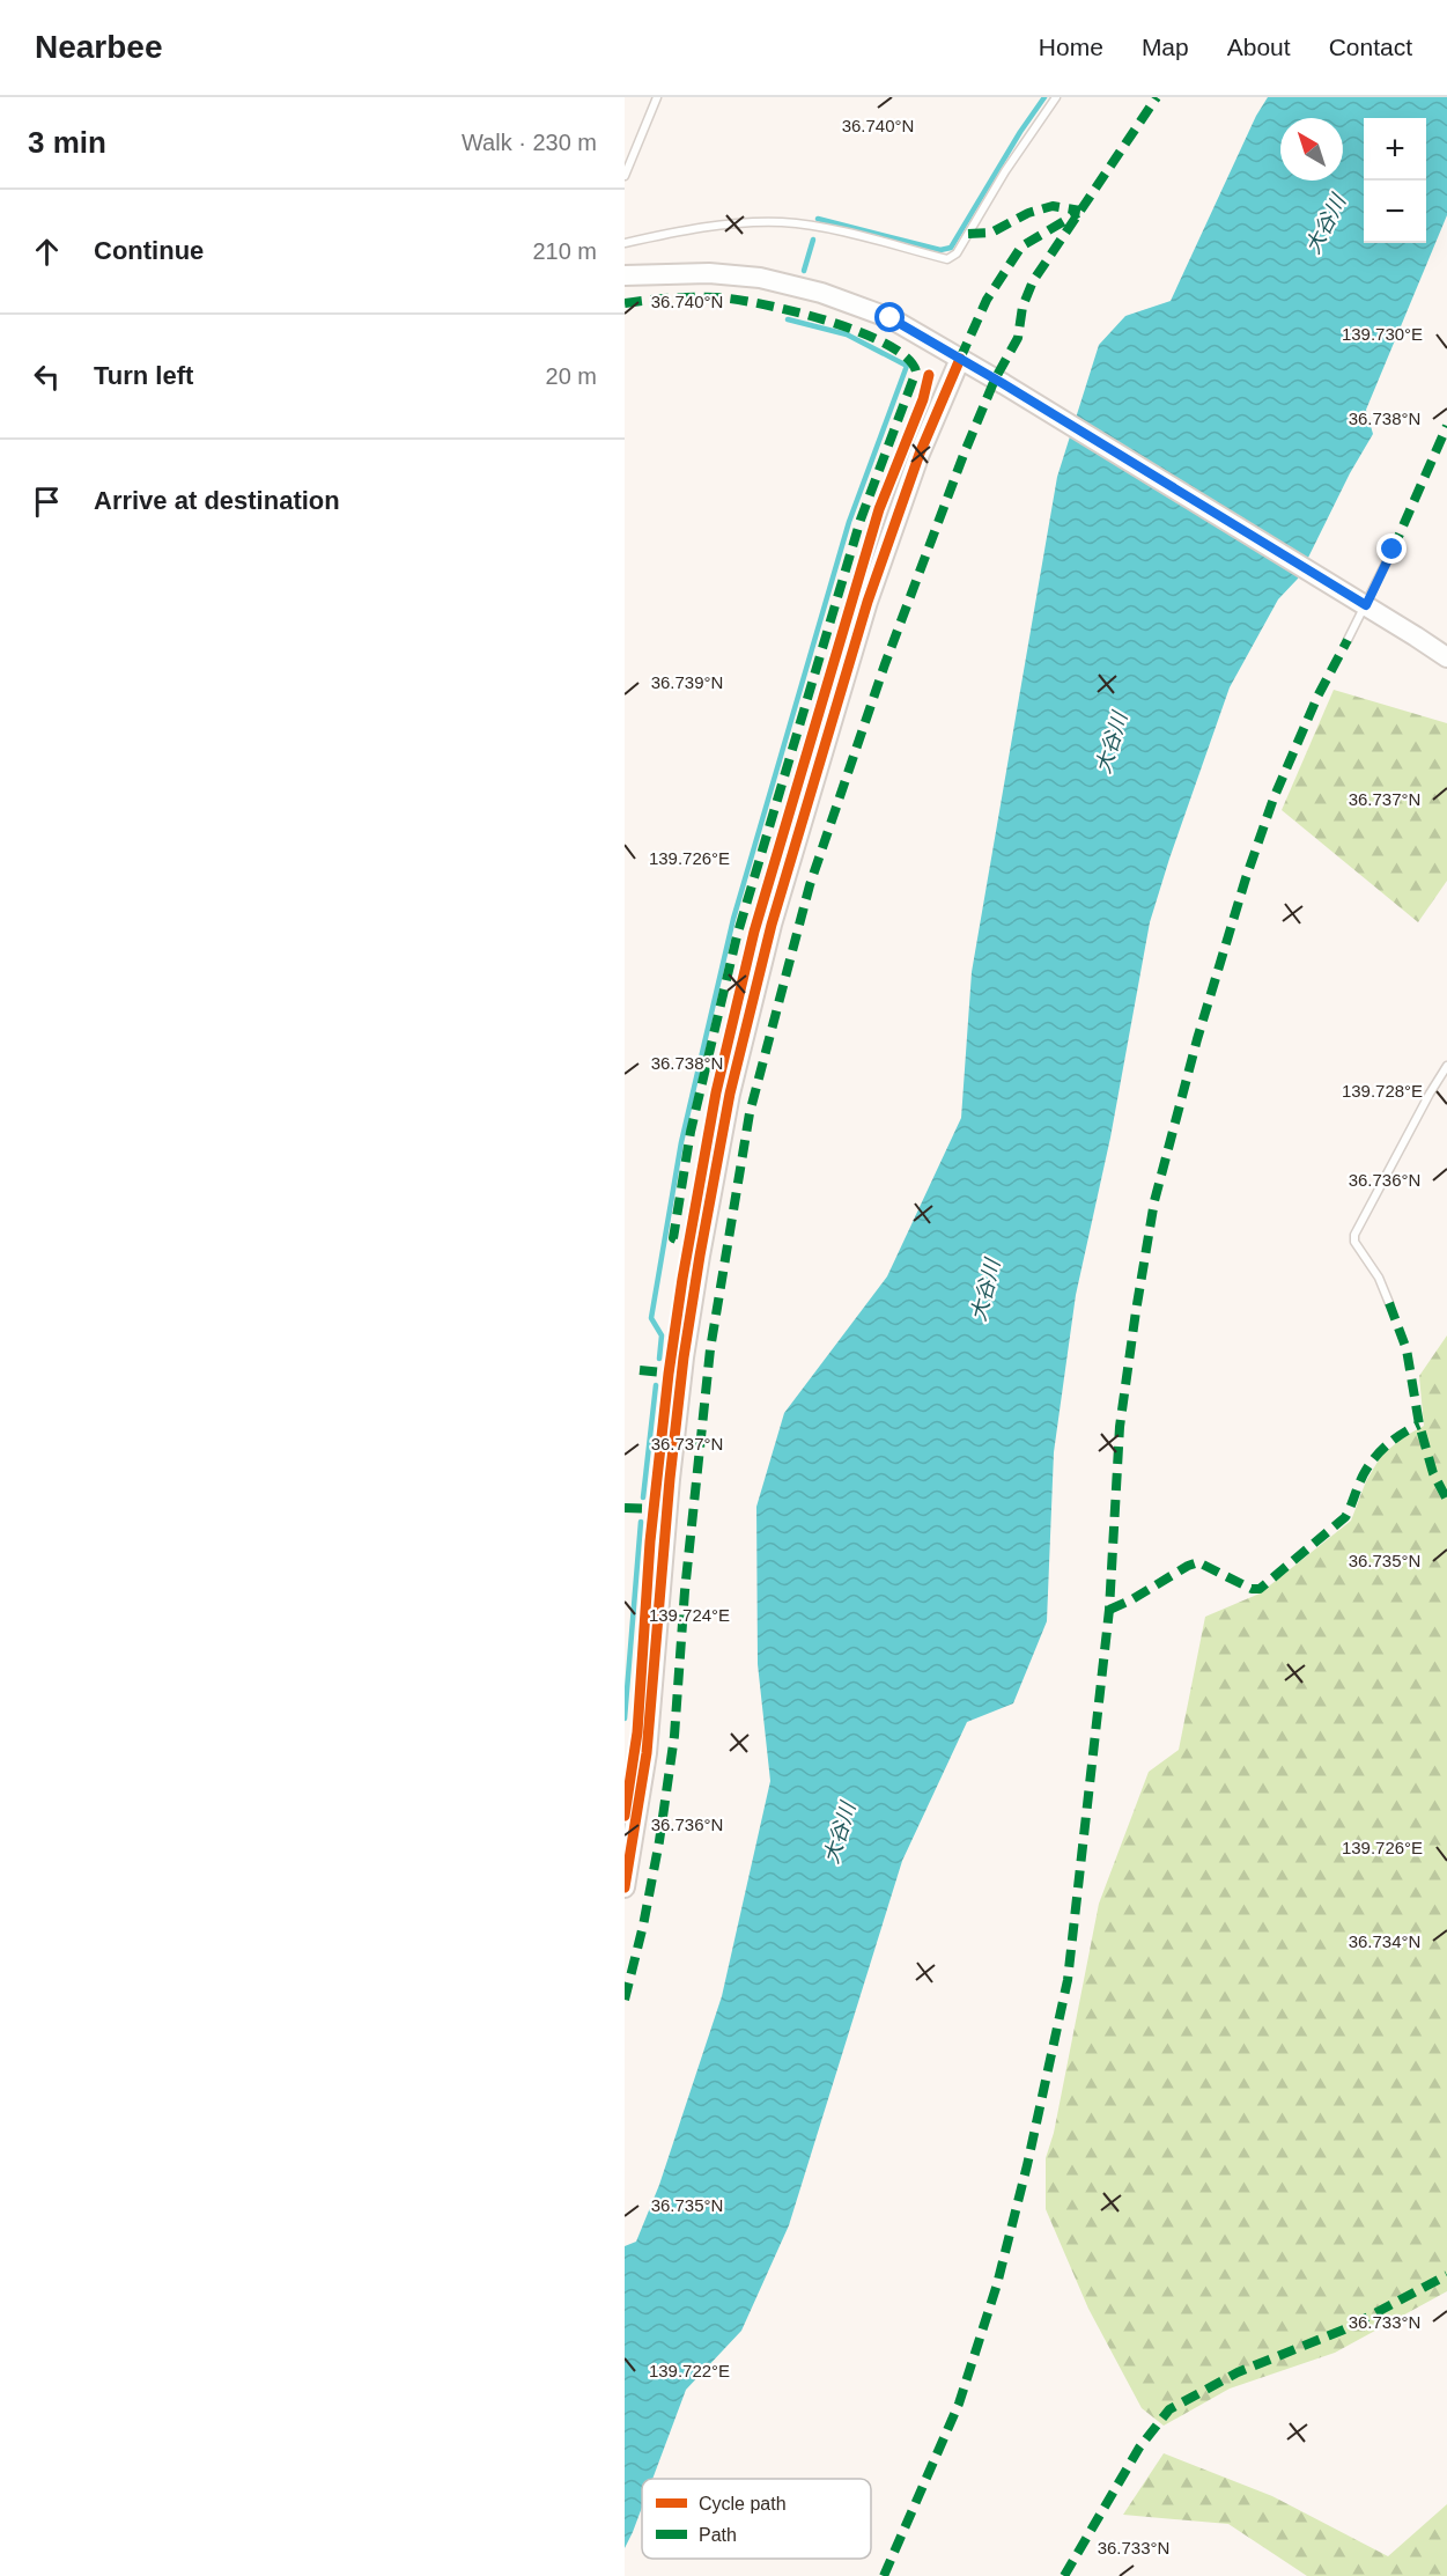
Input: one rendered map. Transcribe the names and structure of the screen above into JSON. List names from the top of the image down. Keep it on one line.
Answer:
{"water":["大谷川"],"legend":["Cycle path","Path"],"north":"top left","page":{"header":"Nearbee","nav":["Home","Map","About","Contact"],"heading":["3 min","Walk · 230 m"],"map_buttons":["+","−"],"list":[["Continue","210 m"],["Turn left","20 m"],"Arrive at destination"]},"coordinates":["36.740°N","139.730°E","36.738°N","36.739°N","36.737°N","139.726°E","139.728°E","36.736°N","36.735°N","139.724°E","36.734°N","36.733°N","139.722°E"]}
